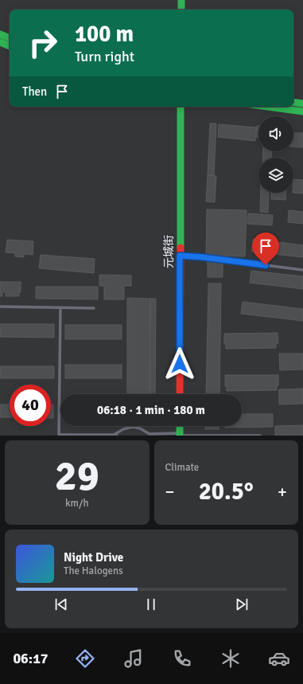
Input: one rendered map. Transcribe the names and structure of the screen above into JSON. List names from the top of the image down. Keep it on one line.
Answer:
{"streets":{"street":["元城街"]},"page":{"turn":["100 m","Turn right"],"then":"Then","limit":"40","trip":"06:18 · 1 min · 180 m","tile":[["29","km/h"],"Climate"],"heat":["−","20.5°","+"],"song":["Night Drive","The Halogens"],"tabs":"06:17"}}
